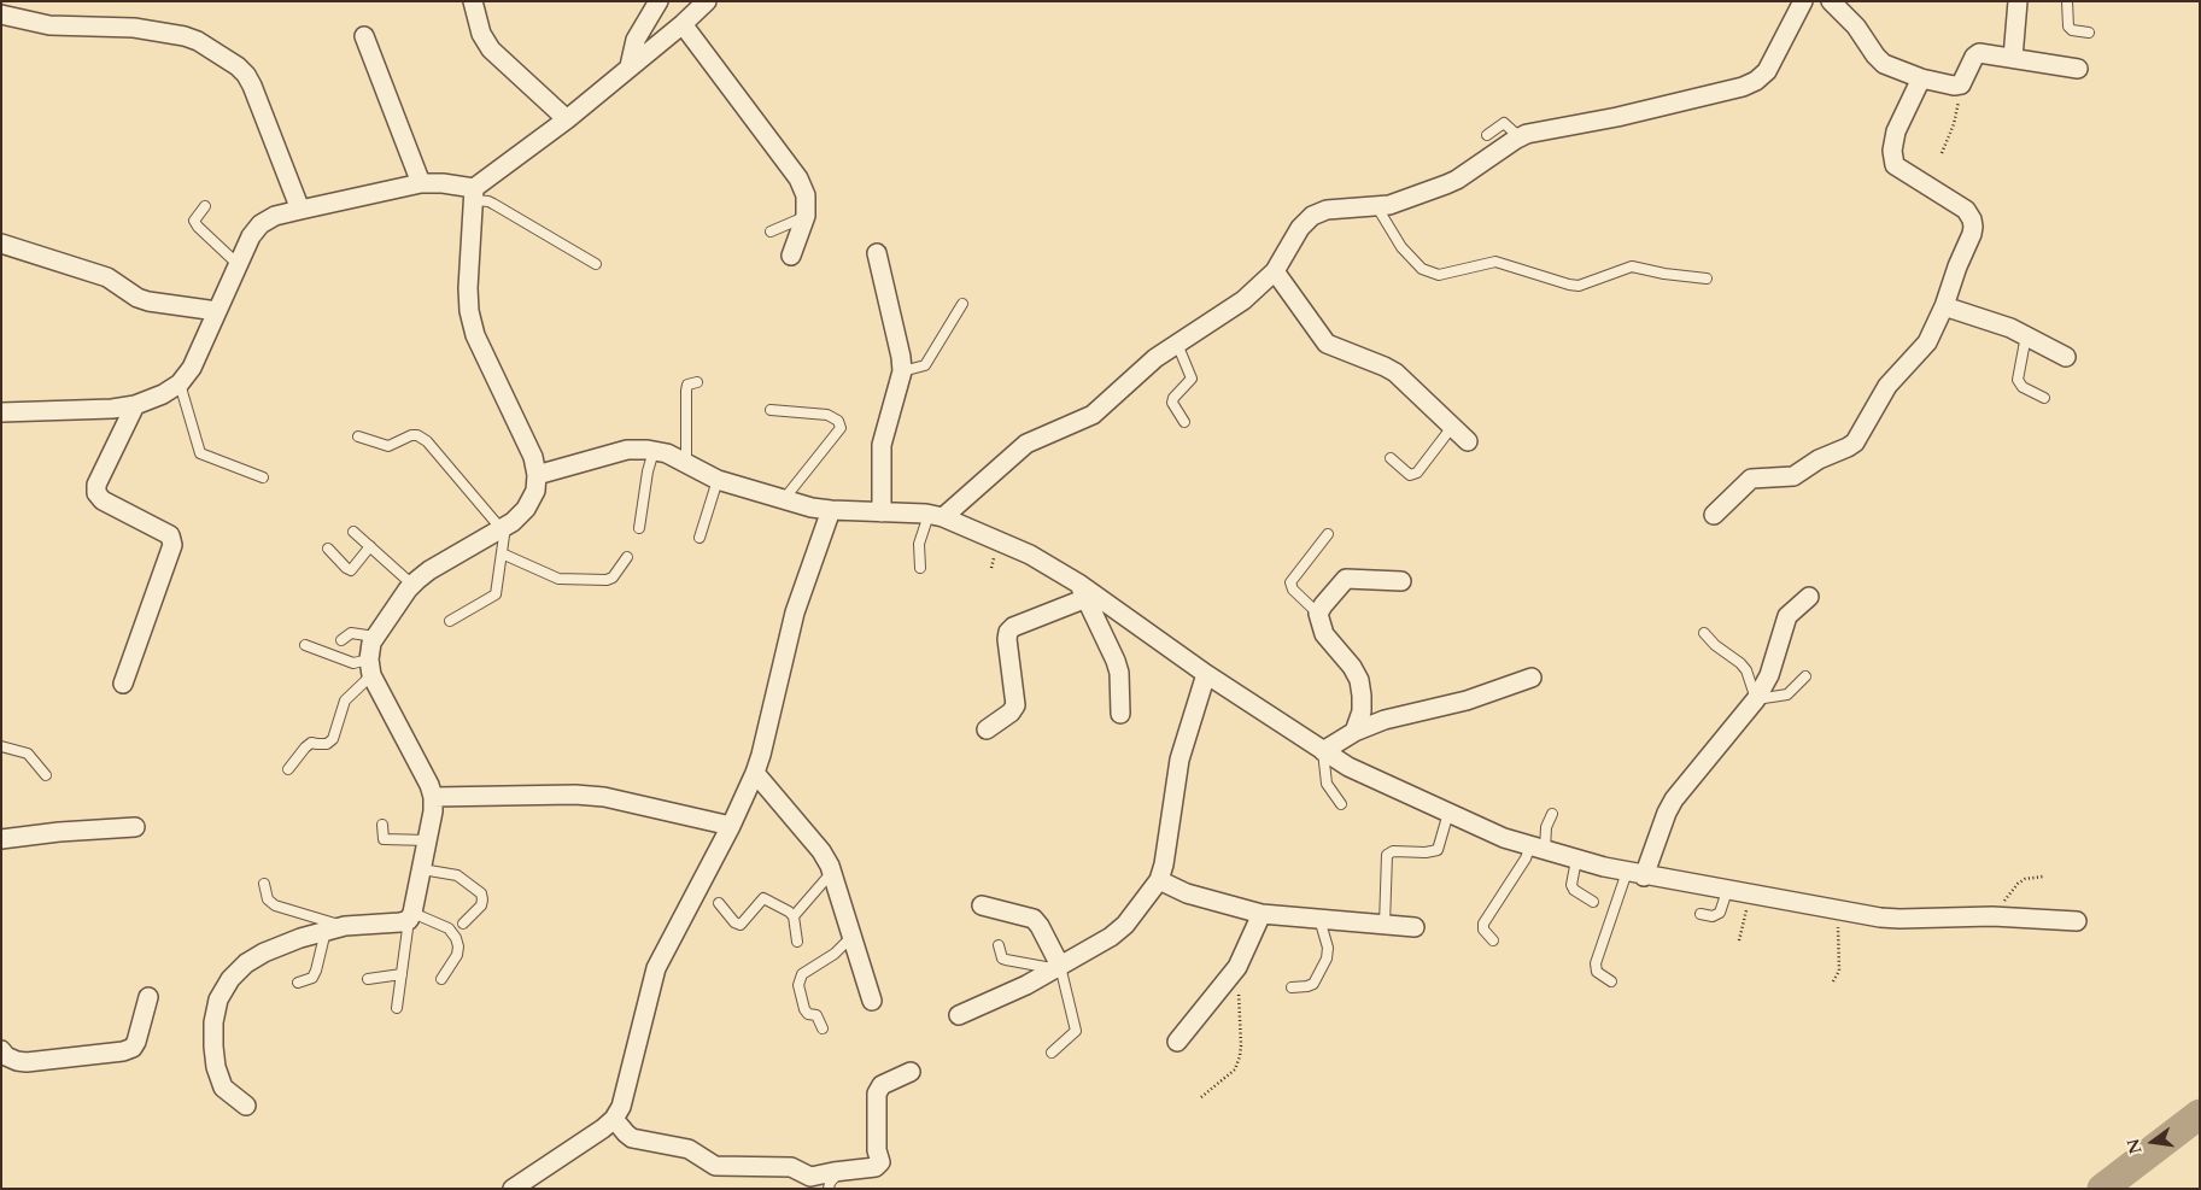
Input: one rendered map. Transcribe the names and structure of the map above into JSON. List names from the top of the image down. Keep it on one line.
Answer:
{"north":"left"}
